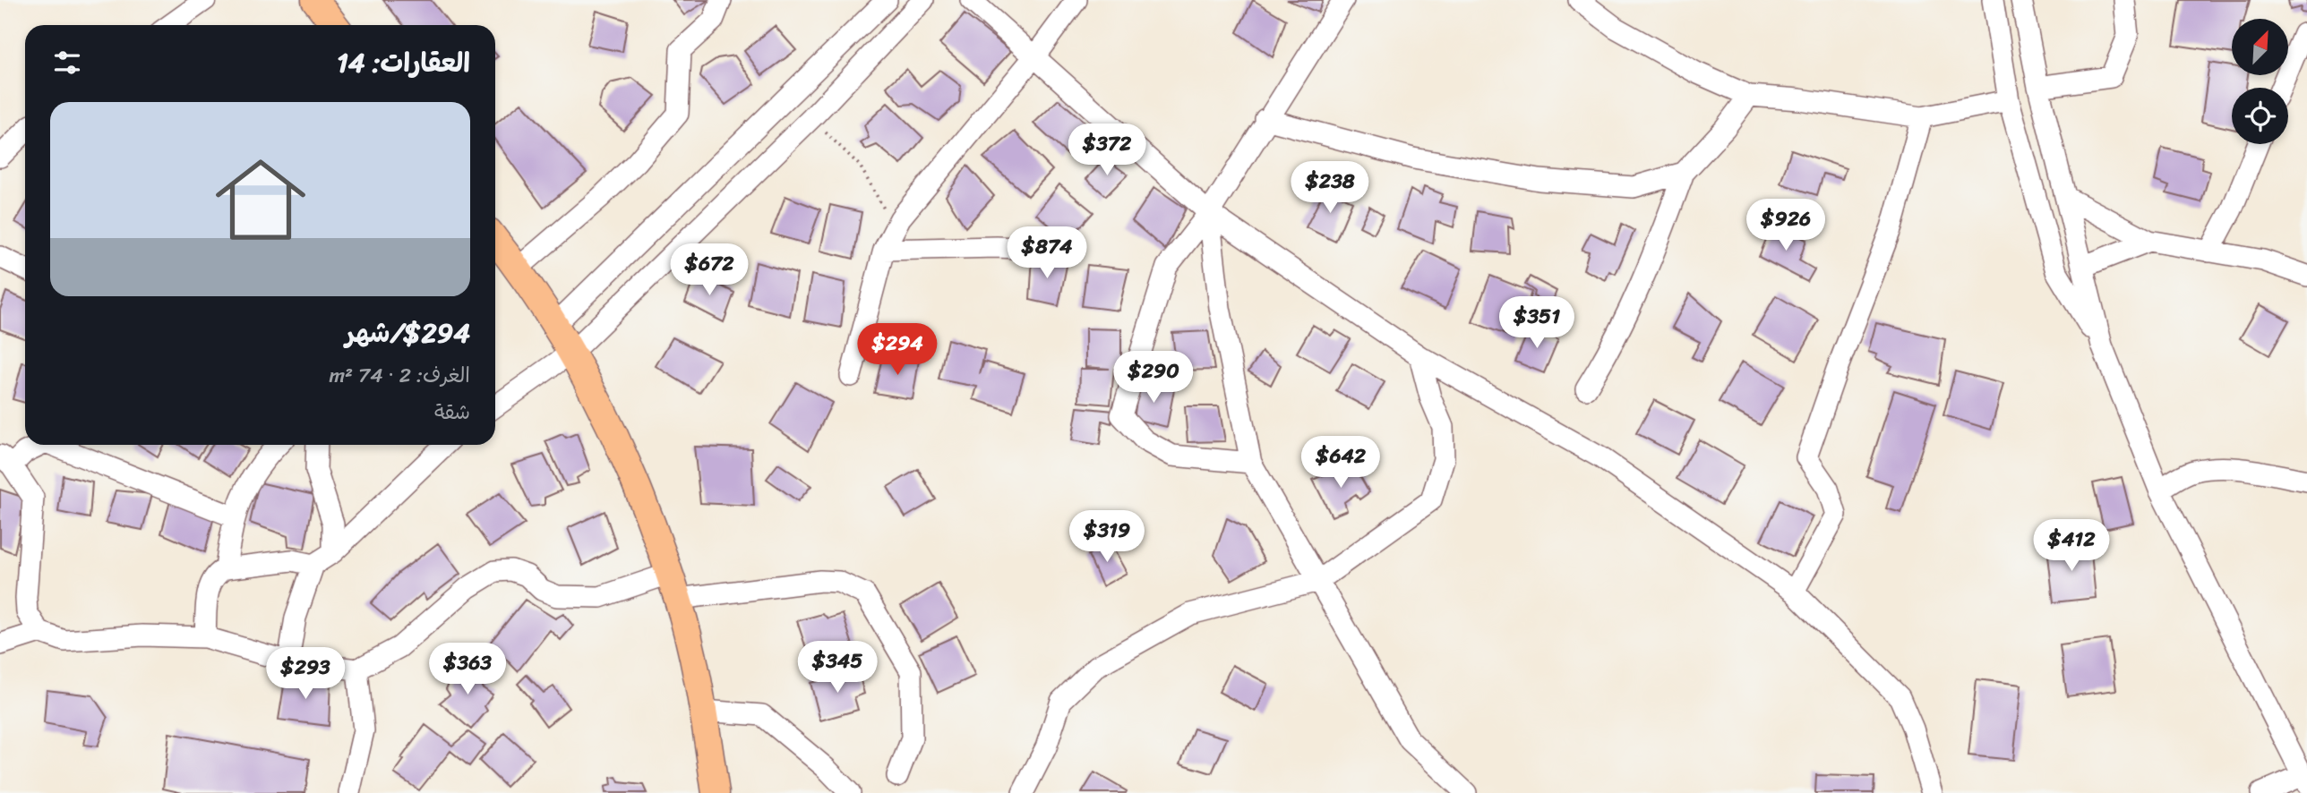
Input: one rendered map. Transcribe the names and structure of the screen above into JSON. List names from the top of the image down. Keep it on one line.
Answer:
{"north":"top right","page":{"heading":"العقارات: 14","list":[{"name":"$294/شهر","note":"الغرف: 2 · 74 m² · شقة"}],"price":["$372","$238","$926","$874","$672","$351","$294","$290","$642","$319","$412","$345","$363","$293"]}}
